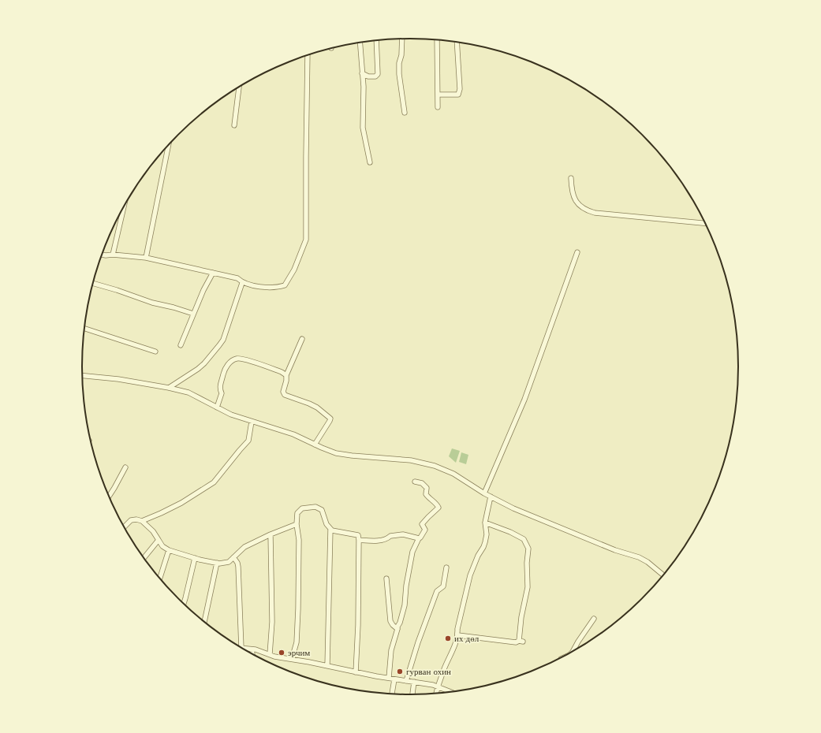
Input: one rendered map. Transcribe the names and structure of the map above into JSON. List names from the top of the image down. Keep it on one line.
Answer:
{"places":["их дөл","эрчим","гурван охин"]}
